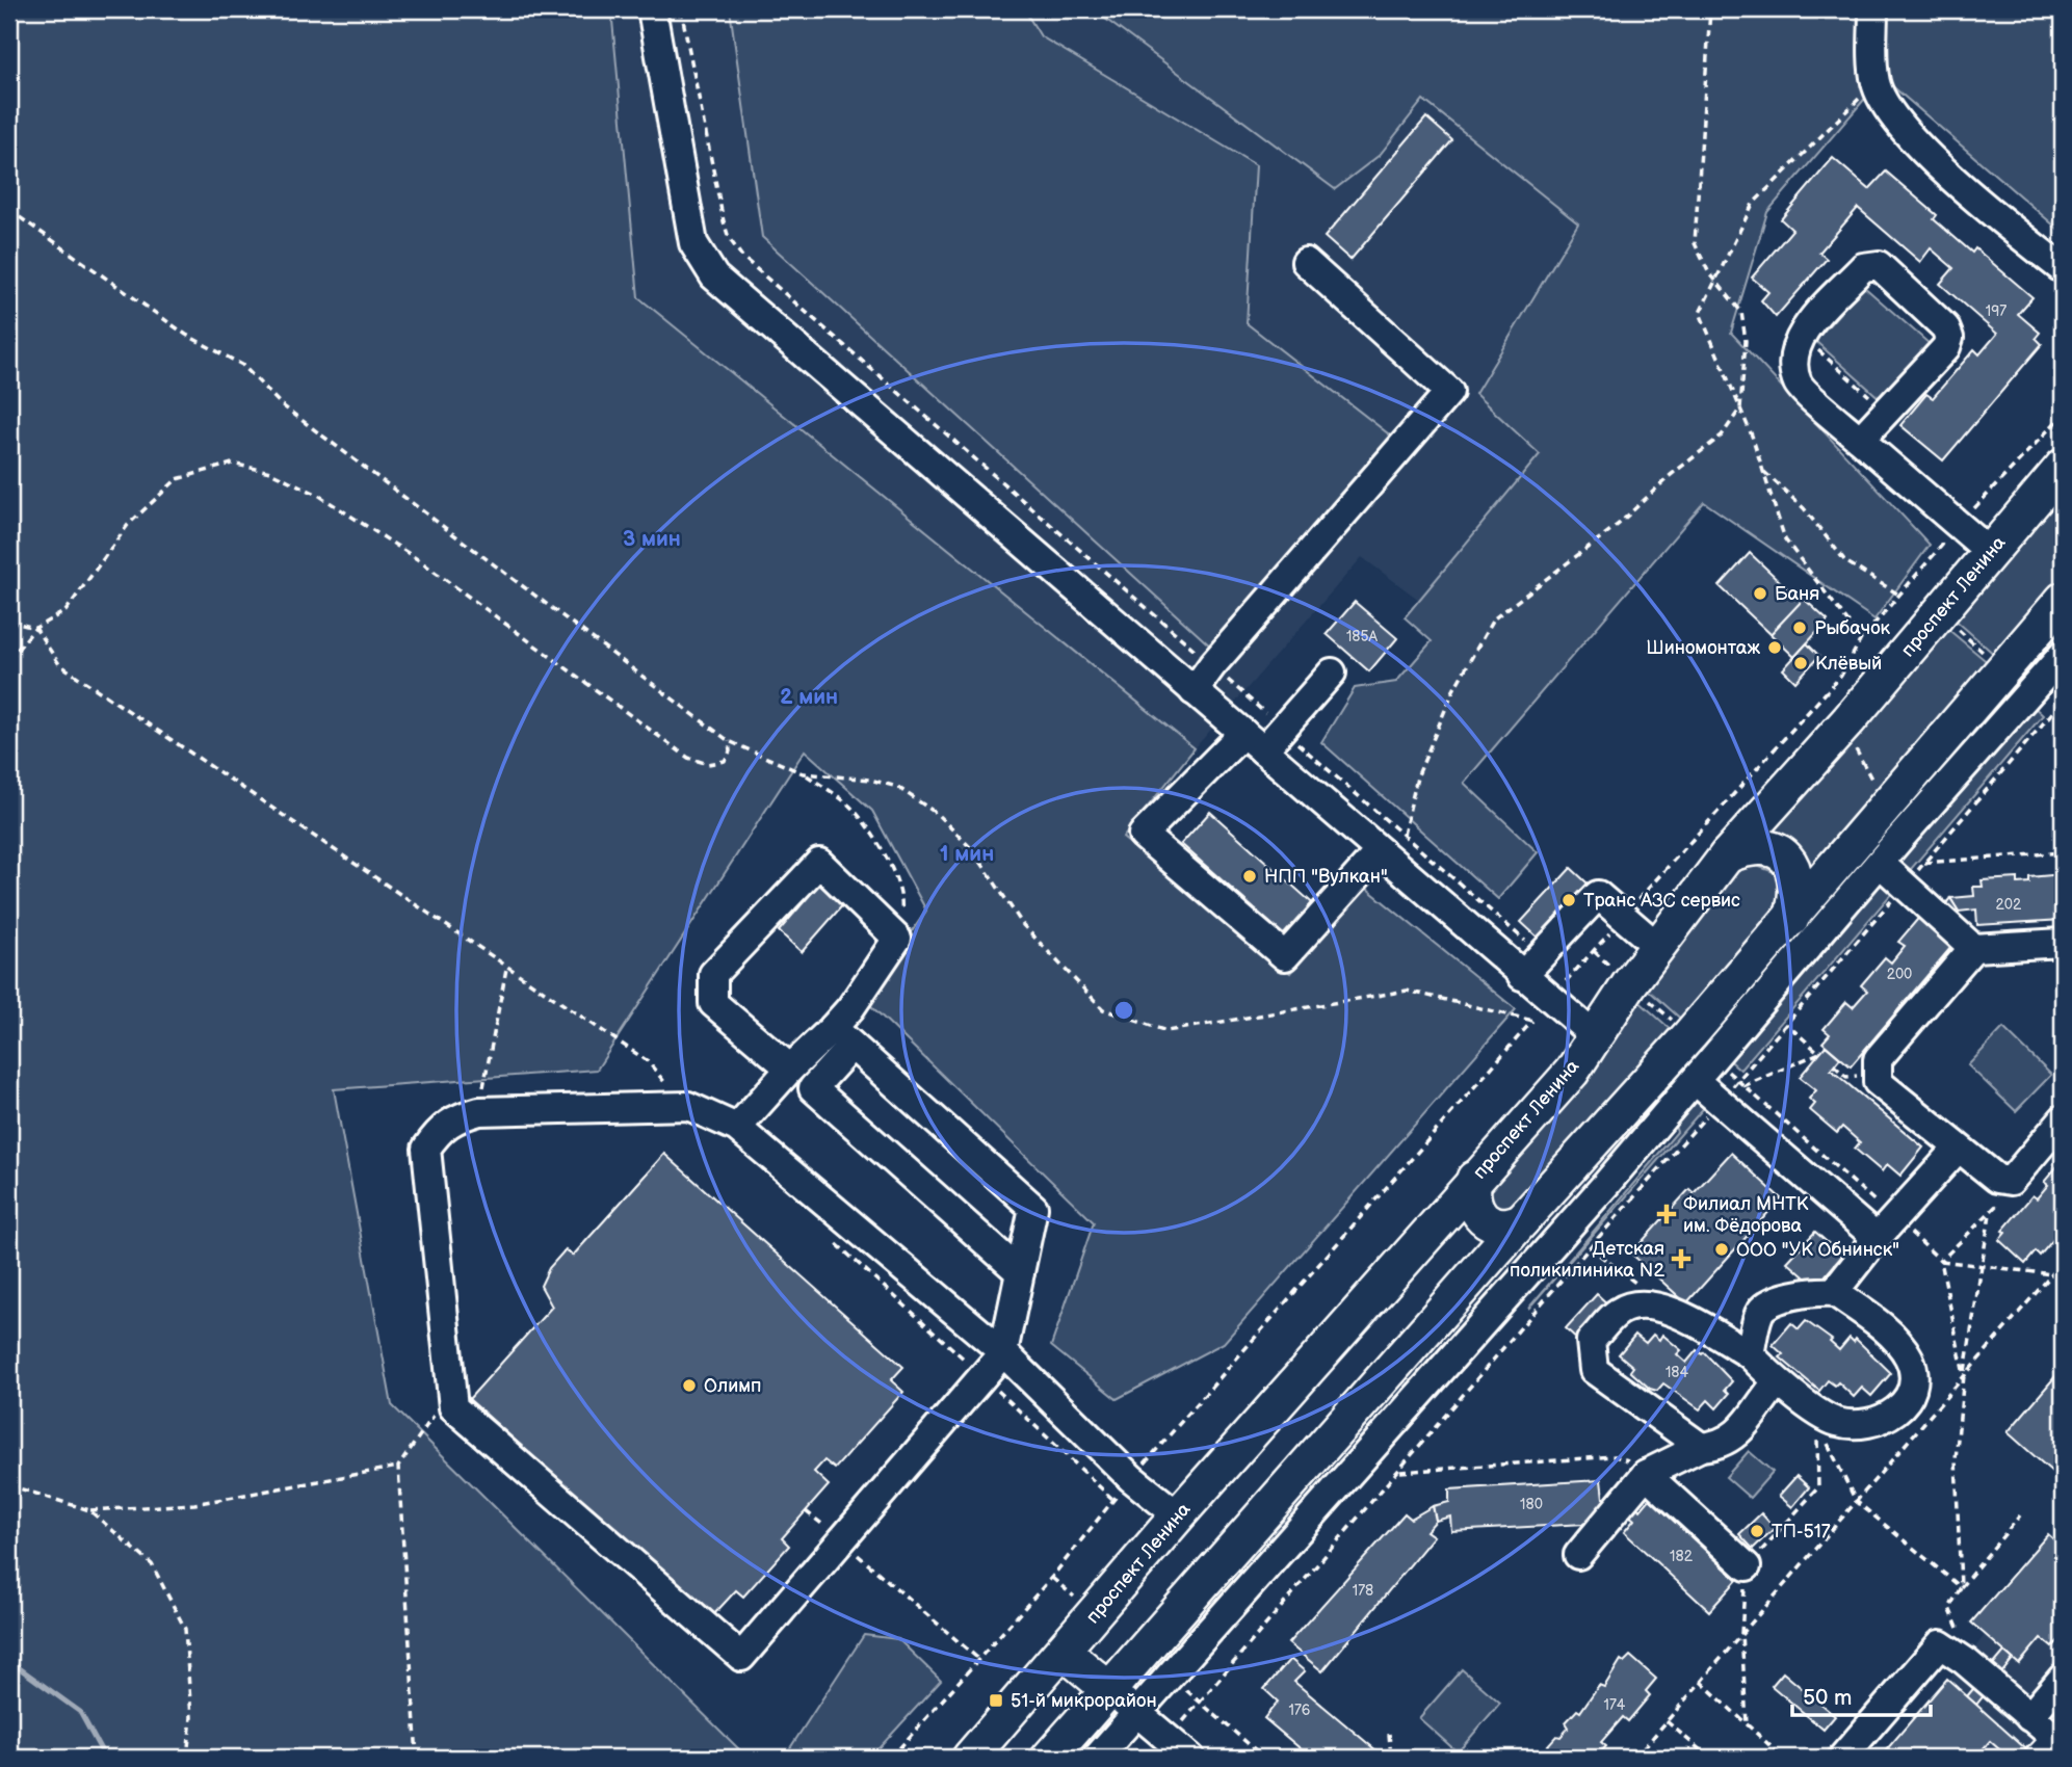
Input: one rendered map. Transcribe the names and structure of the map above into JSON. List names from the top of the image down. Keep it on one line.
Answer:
{"streets":{"main road":["проспект Ленина"]},"places":{"other":["Баня","Рыбачок","Шиномонтаж","Клёвый","НПП \"Вулкан\"","Транс АЗС сервис","ООО \"УК Обнинск\"","Олимп","ТП-517"],"health":["Филиал МНТК им. Фёдорова","Детская поликилиника N2"],"transit":["51-й микрорайон"]},"house_numbers":["197","185А","202","200","184","180","182","178","174","176"],"scale_bar":"50 m","rings":["3 мин","2 мин","1 мин"]}
